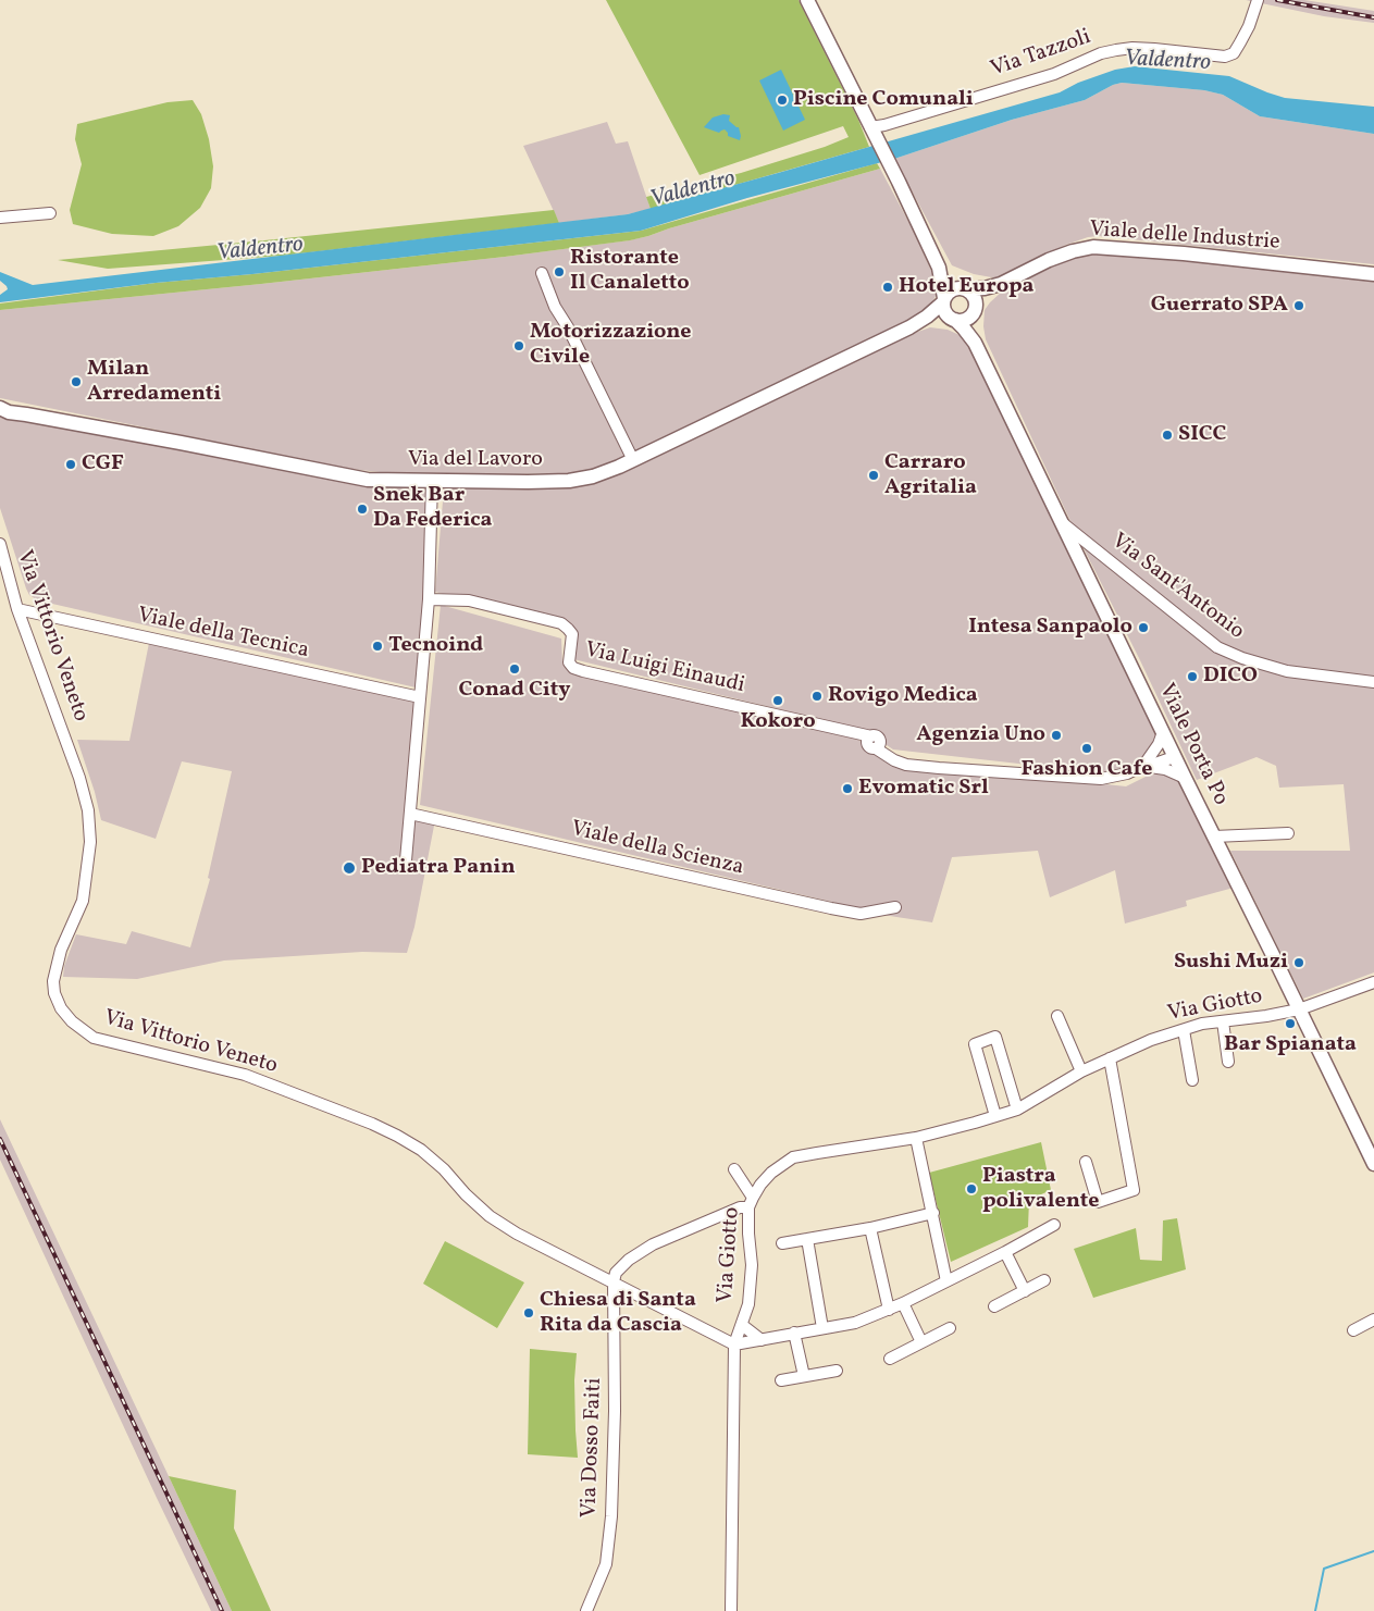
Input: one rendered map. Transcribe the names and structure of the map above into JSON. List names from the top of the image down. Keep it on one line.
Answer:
{"streets":{"main road":["Viale delle Industrie","Via del Lavoro","Viale Porta Po"],"street":["Via Tazzoli","Via Sant'Antonio","Viale della Tecnica","Via Vittorio Veneto","Via Luigi Einaudi","Viale della Scienza","Via Giotto","Via Dosso Faiti"]},"crossings":[["Via Tazzoli","Viale Porta Po"],["Viale delle Industrie","Viale Porta Po"],["Via Sant'Antonio","Viale Porta Po"],["Viale della Tecnica","Via Vittorio Veneto"],["Via Vittorio Veneto","Via Giotto"],["Via Vittorio Veneto","Via Dosso Faiti"],["Via Luigi Einaudi","Viale Porta Po"],["Viale Porta Po","Via Giotto"]],"water":["Valdentro"],"places":["Piscine Comunali","Ristorante Il Canaletto","Hotel Europa","Guerrato SPA","Motorizzazione Civile","Milan Arredamenti","SICC","CGF","Carraro Agritalia","Snek Bar Da Federica","Intesa Sanpaolo","Tecnoind","Conad City","DICO","Rovigo Medica","Kokoro","Agenzia Uno","Fashion Cafe","Evomatic Srl","Pediatra Panin","Sushi Muzi","Bar Spianata","Piastra polivalente","Chiesa di Santa Rita da Cascia"]}
